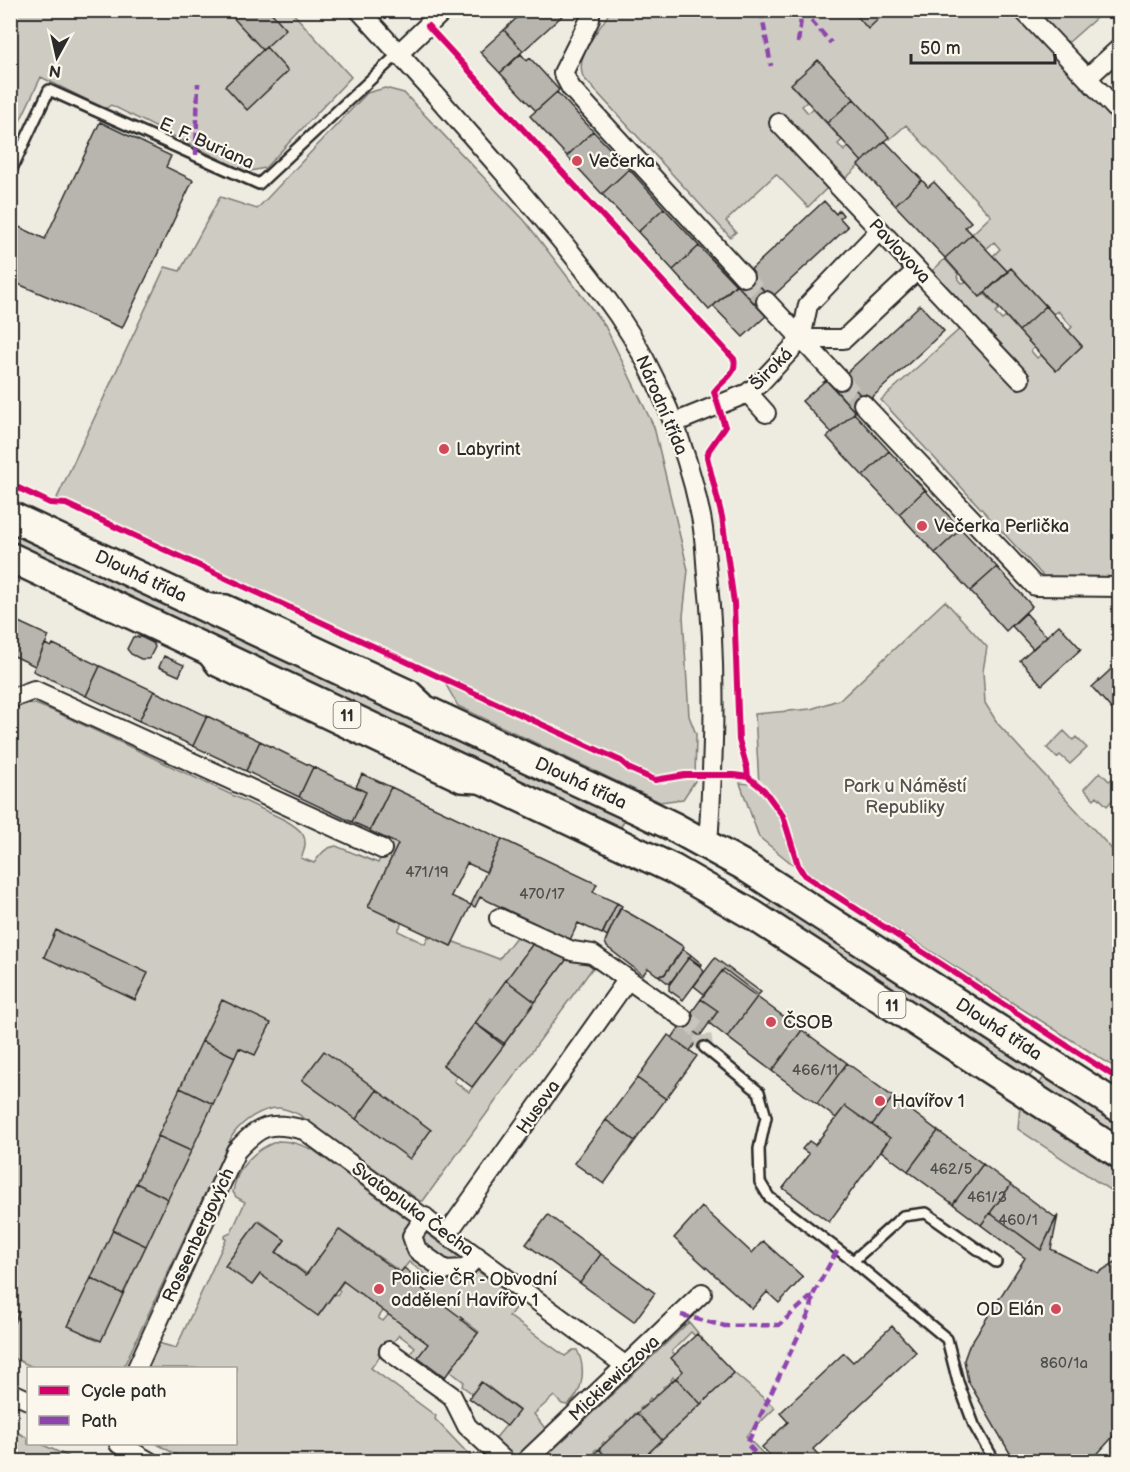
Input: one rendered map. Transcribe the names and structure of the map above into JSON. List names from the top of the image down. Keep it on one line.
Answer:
{"streets":{"main road":["Národní třída","Dlouhá třída","11"],"street":["Pavlovova","Široká","Husova","Svatopluka Čecha","Rossenbergových","Mickiewiczova"],"lane":["E. F. Buriana"]},"crossings":[["E. F. Buriana","Národní třída"],["Pavlovova","Široká"],["Široká","Národní třída"],["Národní třída","Dlouhá třída"],["Národní třída","11"],["Dlouhá třída","11"],["Husova","Svatopluka Čecha"],["Svatopluka Čecha","Rossenbergových"],["Svatopluka Čecha","Mickiewiczova"]],"parks":["Park u Náměstí Republiky"],"places":["Večerka","Labyrint","Večerka Perlička","ČSOB","Havířov 1","Policie ČR - Obvodní oddělení Havířov 1","OD Elán"],"house_numbers":["471/19","470/17","466/11","462/5","461/3","460/1","860/1a"],"legend":["Cycle path","Path"],"scale_bar":"50 m","north":"bottom"}
